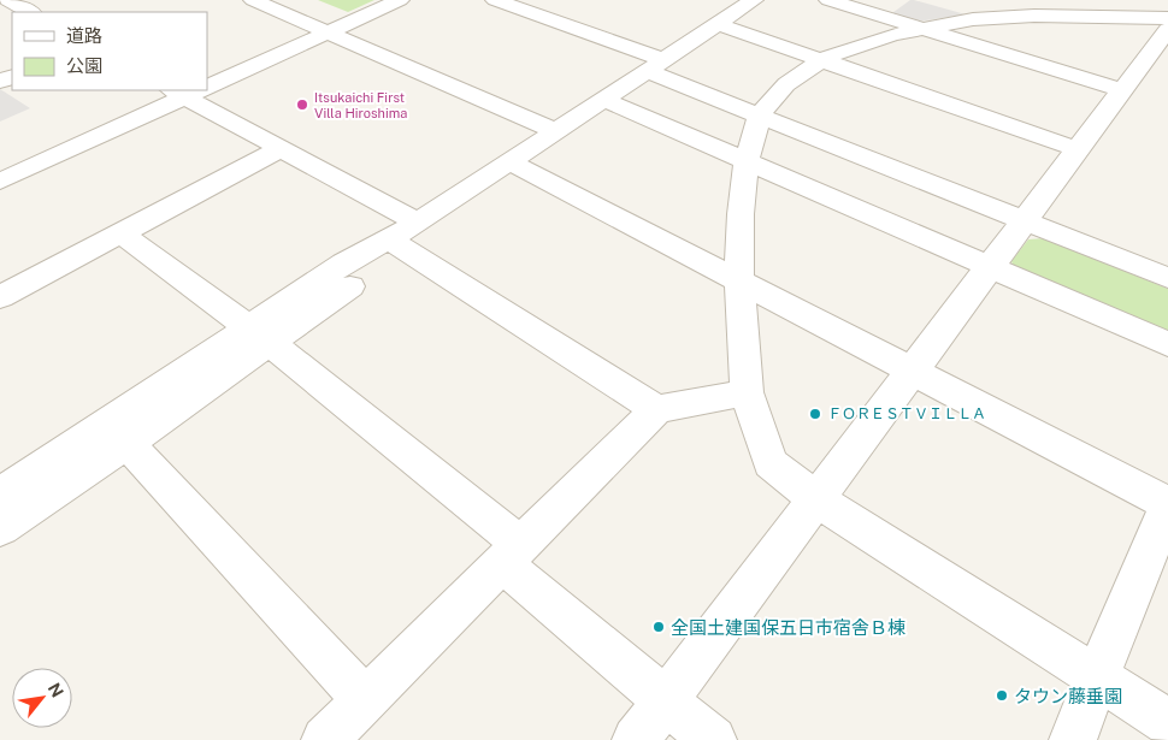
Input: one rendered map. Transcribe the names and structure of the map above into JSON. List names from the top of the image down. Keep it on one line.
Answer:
{"places":["Itsukaichi First Villa Hiroshima","ＦＯＲＥＳＴＶＩＬＬＡ","全国土建国保五日市宿舎Ｂ棟","タウン藤垂園"],"legend":["道路","公園"],"north":"top right"}
